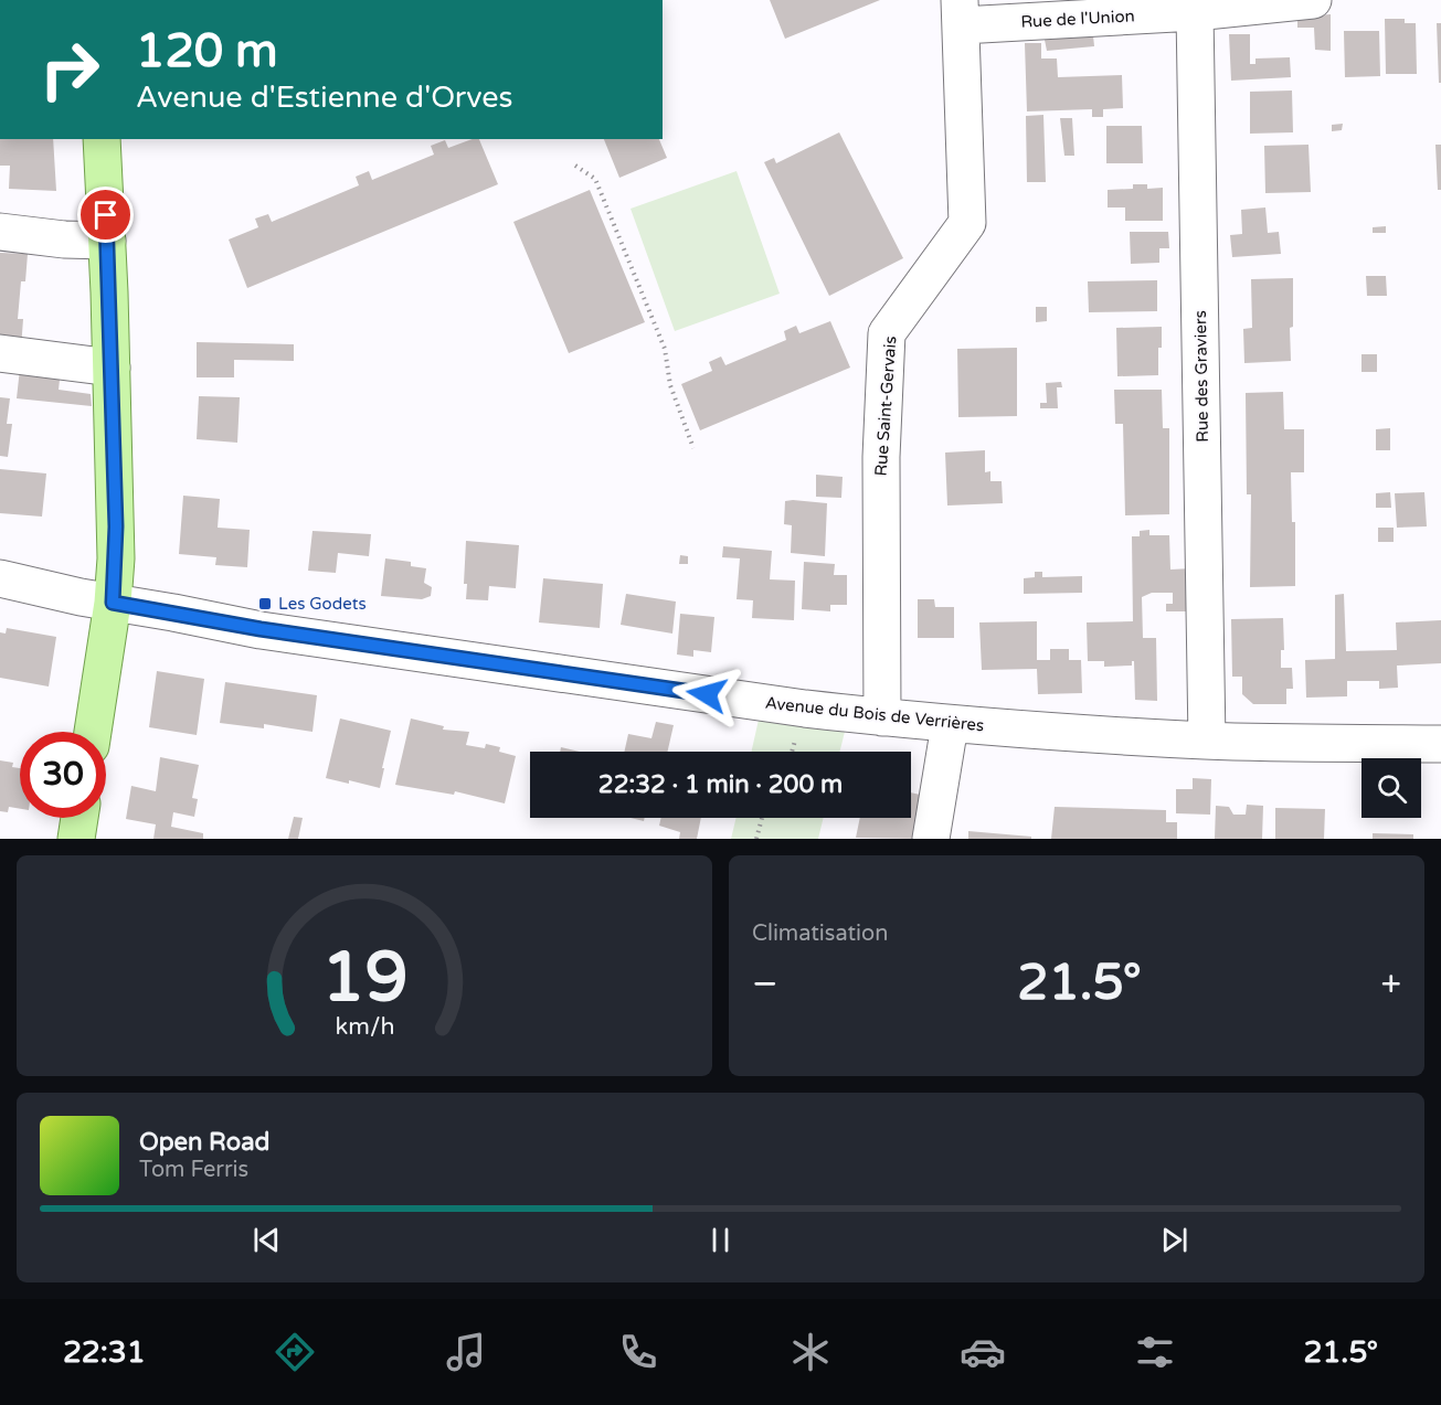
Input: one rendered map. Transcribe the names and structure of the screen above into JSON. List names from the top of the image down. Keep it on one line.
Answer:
{"streets":{"street":["Rue de l'Union","Rue des Graviers","Rue Saint-Gervais","Avenue du Bois de Verrières"]},"crossings":[["Rue de l'Union","Rue des Graviers"],["Rue de l'Union","Rue Saint-Gervais"],["Rue des Graviers","Avenue du Bois de Verrières"],["Rue Saint-Gervais","Avenue du Bois de Verrières"]],"places":{"transit":["Les Godets"]},"page":{"turn":["120 m","Avenue d'Estienne d'Orves"],"limit":"30","trip":"22:32 · 1 min · 200 m","tile":"Climatisation","heat":["−","21.5°","+"],"song":["Open Road","Tom Ferris"],"tabs":["22:31","21.5°"],"gauge":["19","km/h"]}}
